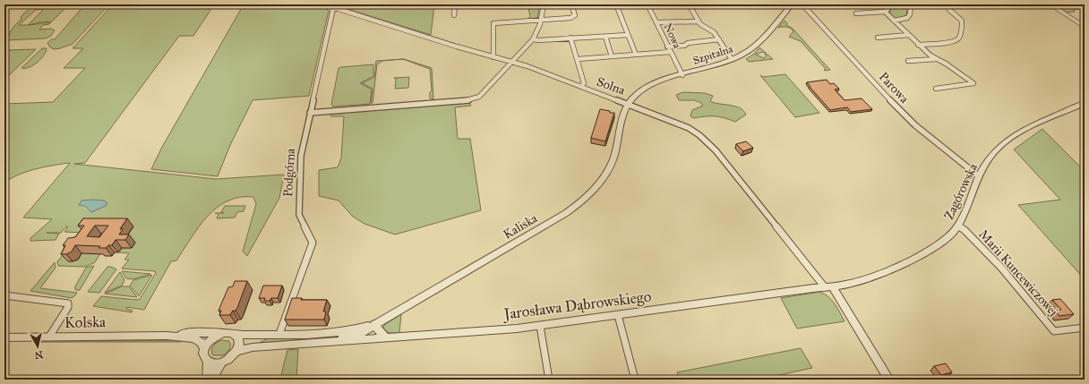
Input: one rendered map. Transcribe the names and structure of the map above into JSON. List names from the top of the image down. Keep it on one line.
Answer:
{"streets":{"street":["Nowa","Szpitalna","Solna","Parowa","Podgórna","Zagórowska","Kaliska","Marii Kuncewiczowej","Jarosława Dąbrowskiego","Kolska"]},"crossings":[["Nowa","Szpitalna"],["Szpitalna","Solna"],["Szpitalna","Kaliska"],["Solna","Podgórna"],["Solna","Zagórowska"],["Solna","Kaliska"],["Solna","Jarosława Dąbrowskiego"],["Parowa","Zagórowska"],["Zagórowska","Marii Kuncewiczowej"],["Zagórowska","Jarosława Dąbrowskiego"],["Kaliska","Jarosława Dąbrowskiego"],["Jarosława Dąbrowskiego","Kolska"]],"north":"bottom"}
